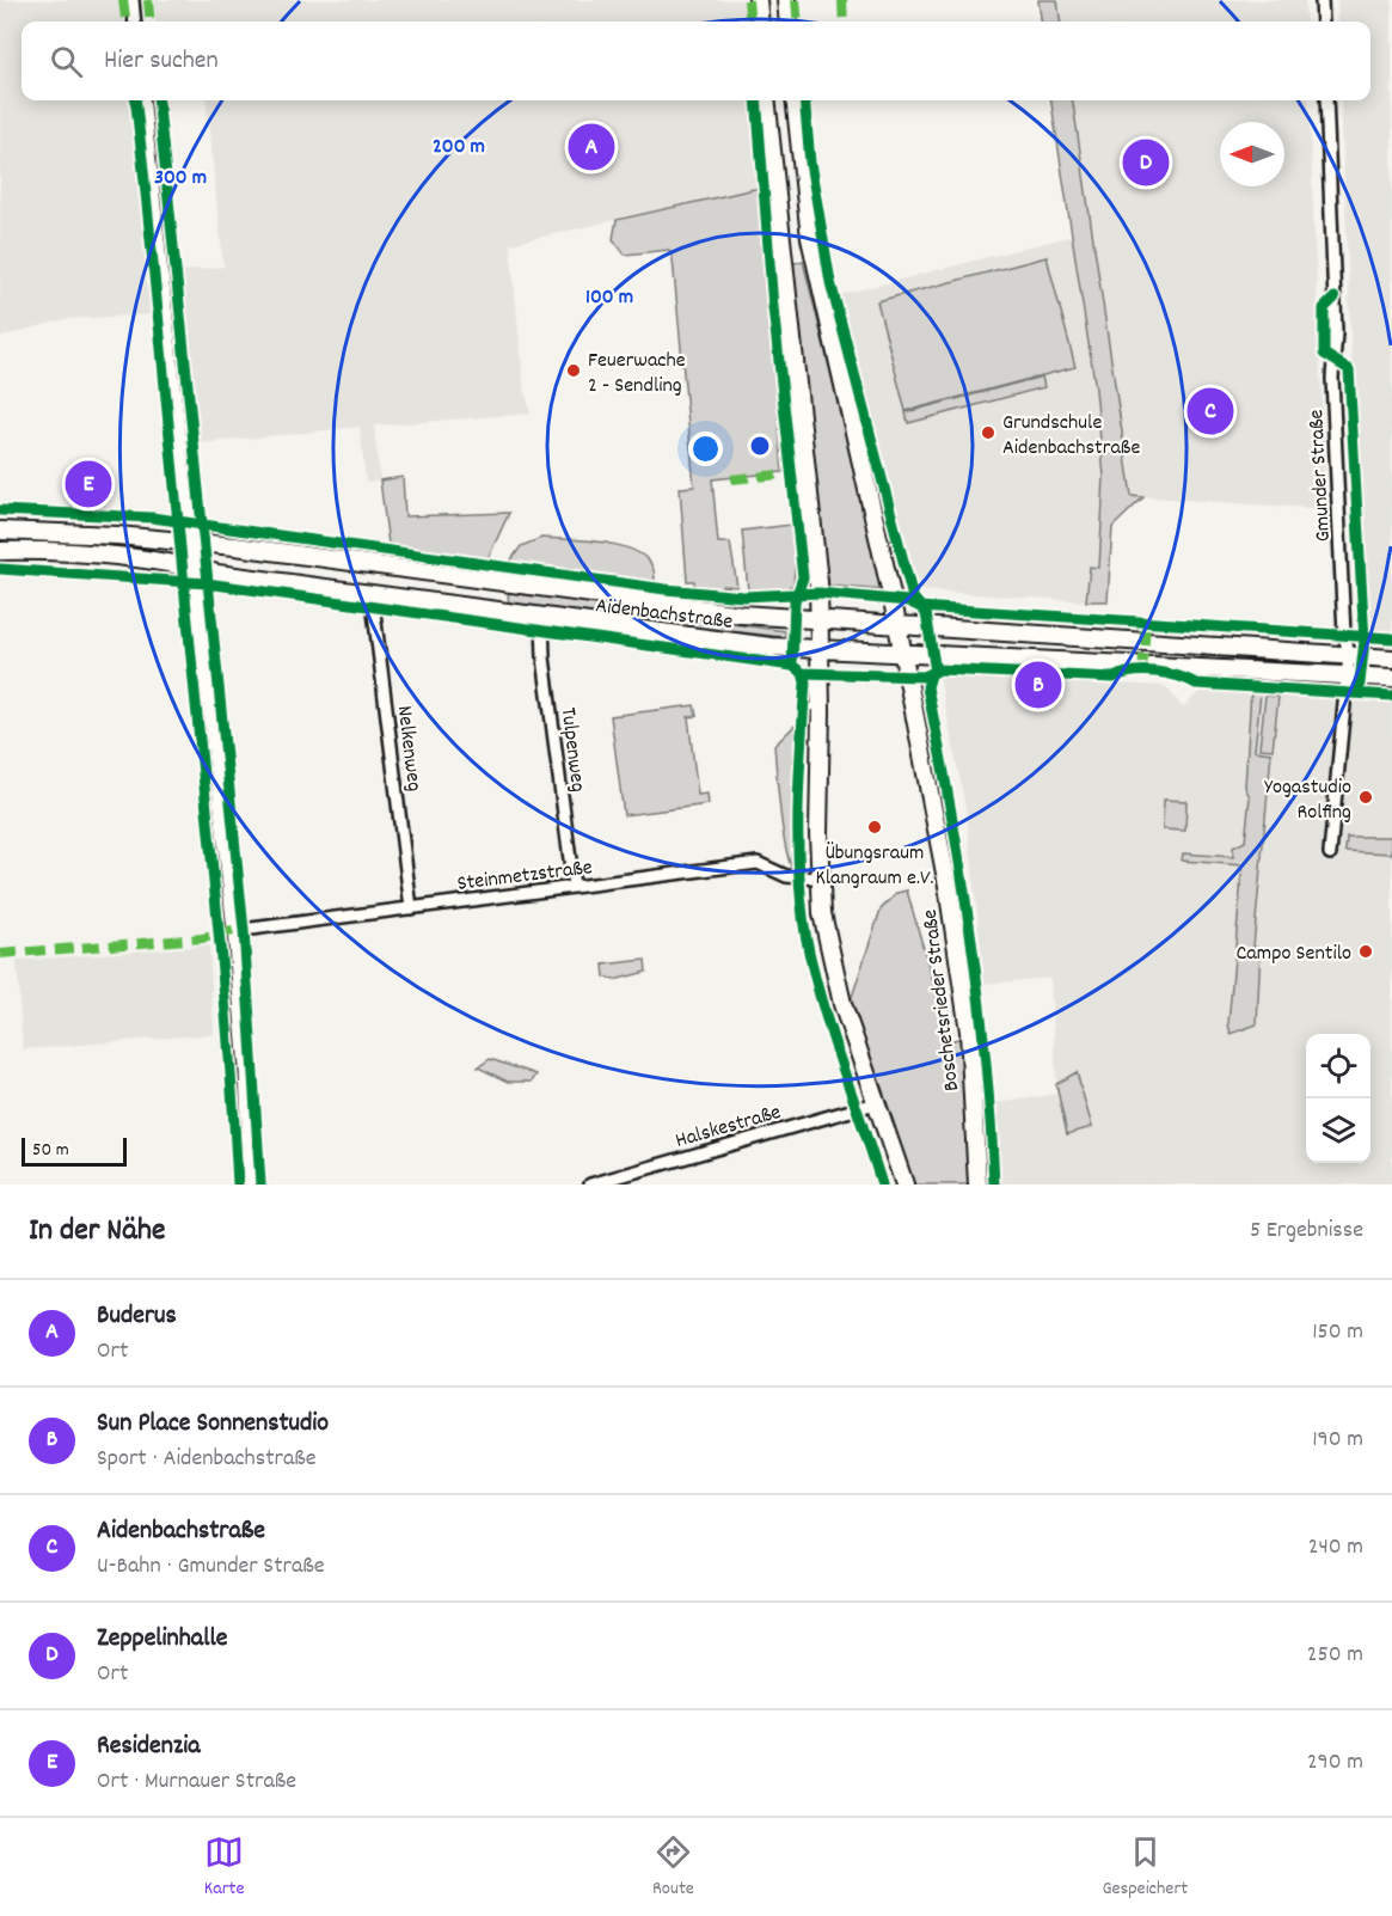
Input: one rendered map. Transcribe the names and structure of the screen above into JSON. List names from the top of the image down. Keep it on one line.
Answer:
{"streets":{"main road":["Aidenbachstraße","Boschetsrieder Straße"],"street":["Gmunder Straße","Nelkenweg","Tulpenweg","Steinmetzstraße","Halskestraße"]},"crossings":[["Gmunder Straße","Aidenbachstraße"],["Aidenbachstraße","Nelkenweg"],["Aidenbachstraße","Tulpenweg"],["Aidenbachstraße","Boschetsrieder Straße"],["Nelkenweg","Steinmetzstraße"],["Tulpenweg","Steinmetzstraße"]],"places":["Feuerwache 2 - Sendling","Grundschule Aidenbachstraße","Yogastudio Rolfing","Übungsraum Klangraum e.V.","Campo Sentilo"],"scale_bar":"50 m","north":"left","page":{"search":"Hier suchen","pins":["A","D","C","E","B"],"scale":"50 m","heading":["In der Nähe","5 Ergebnisse"],"list":[{"mark":"A","name":"Buderus","note":"Ort","value":"150 m"},{"mark":"B","name":"Sun Place Sonnenstudio","note":"Sport · Aidenbachstraße","value":"190 m"},{"mark":"C","name":"Aidenbachstraße","note":"U-Bahn · Gmunder Straße","value":"240 m"},{"mark":"D","name":"Zeppelinhalle","note":"Ort","value":"250 m"},{"mark":"E","name":"Residenzia","note":"Ort · Murnauer Straße","value":"290 m"}],"nav":["Karte","Route","Gespeichert"]},"rings":["200 m","300 m","100 m"]}
